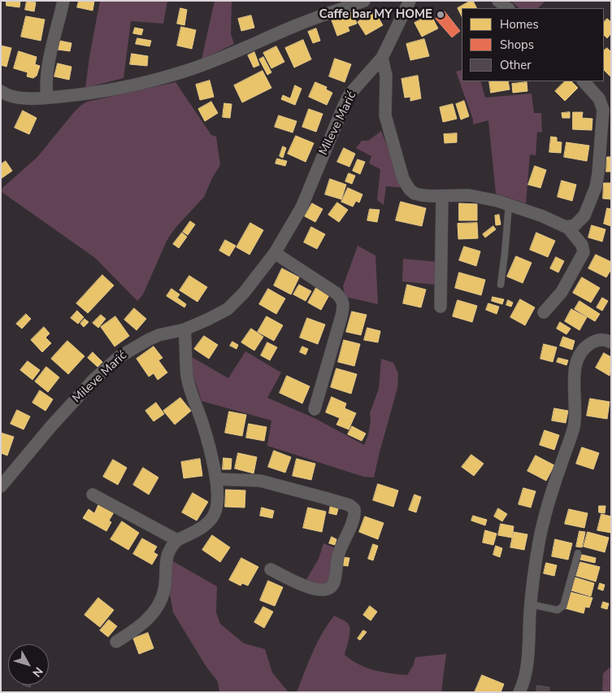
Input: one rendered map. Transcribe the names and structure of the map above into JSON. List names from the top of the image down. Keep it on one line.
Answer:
{"streets":{"street":["Mileve Marić"]},"places":["Caffe bar MY HOME"],"legend":["Homes","Shops","Other"],"north":"bottom right"}
